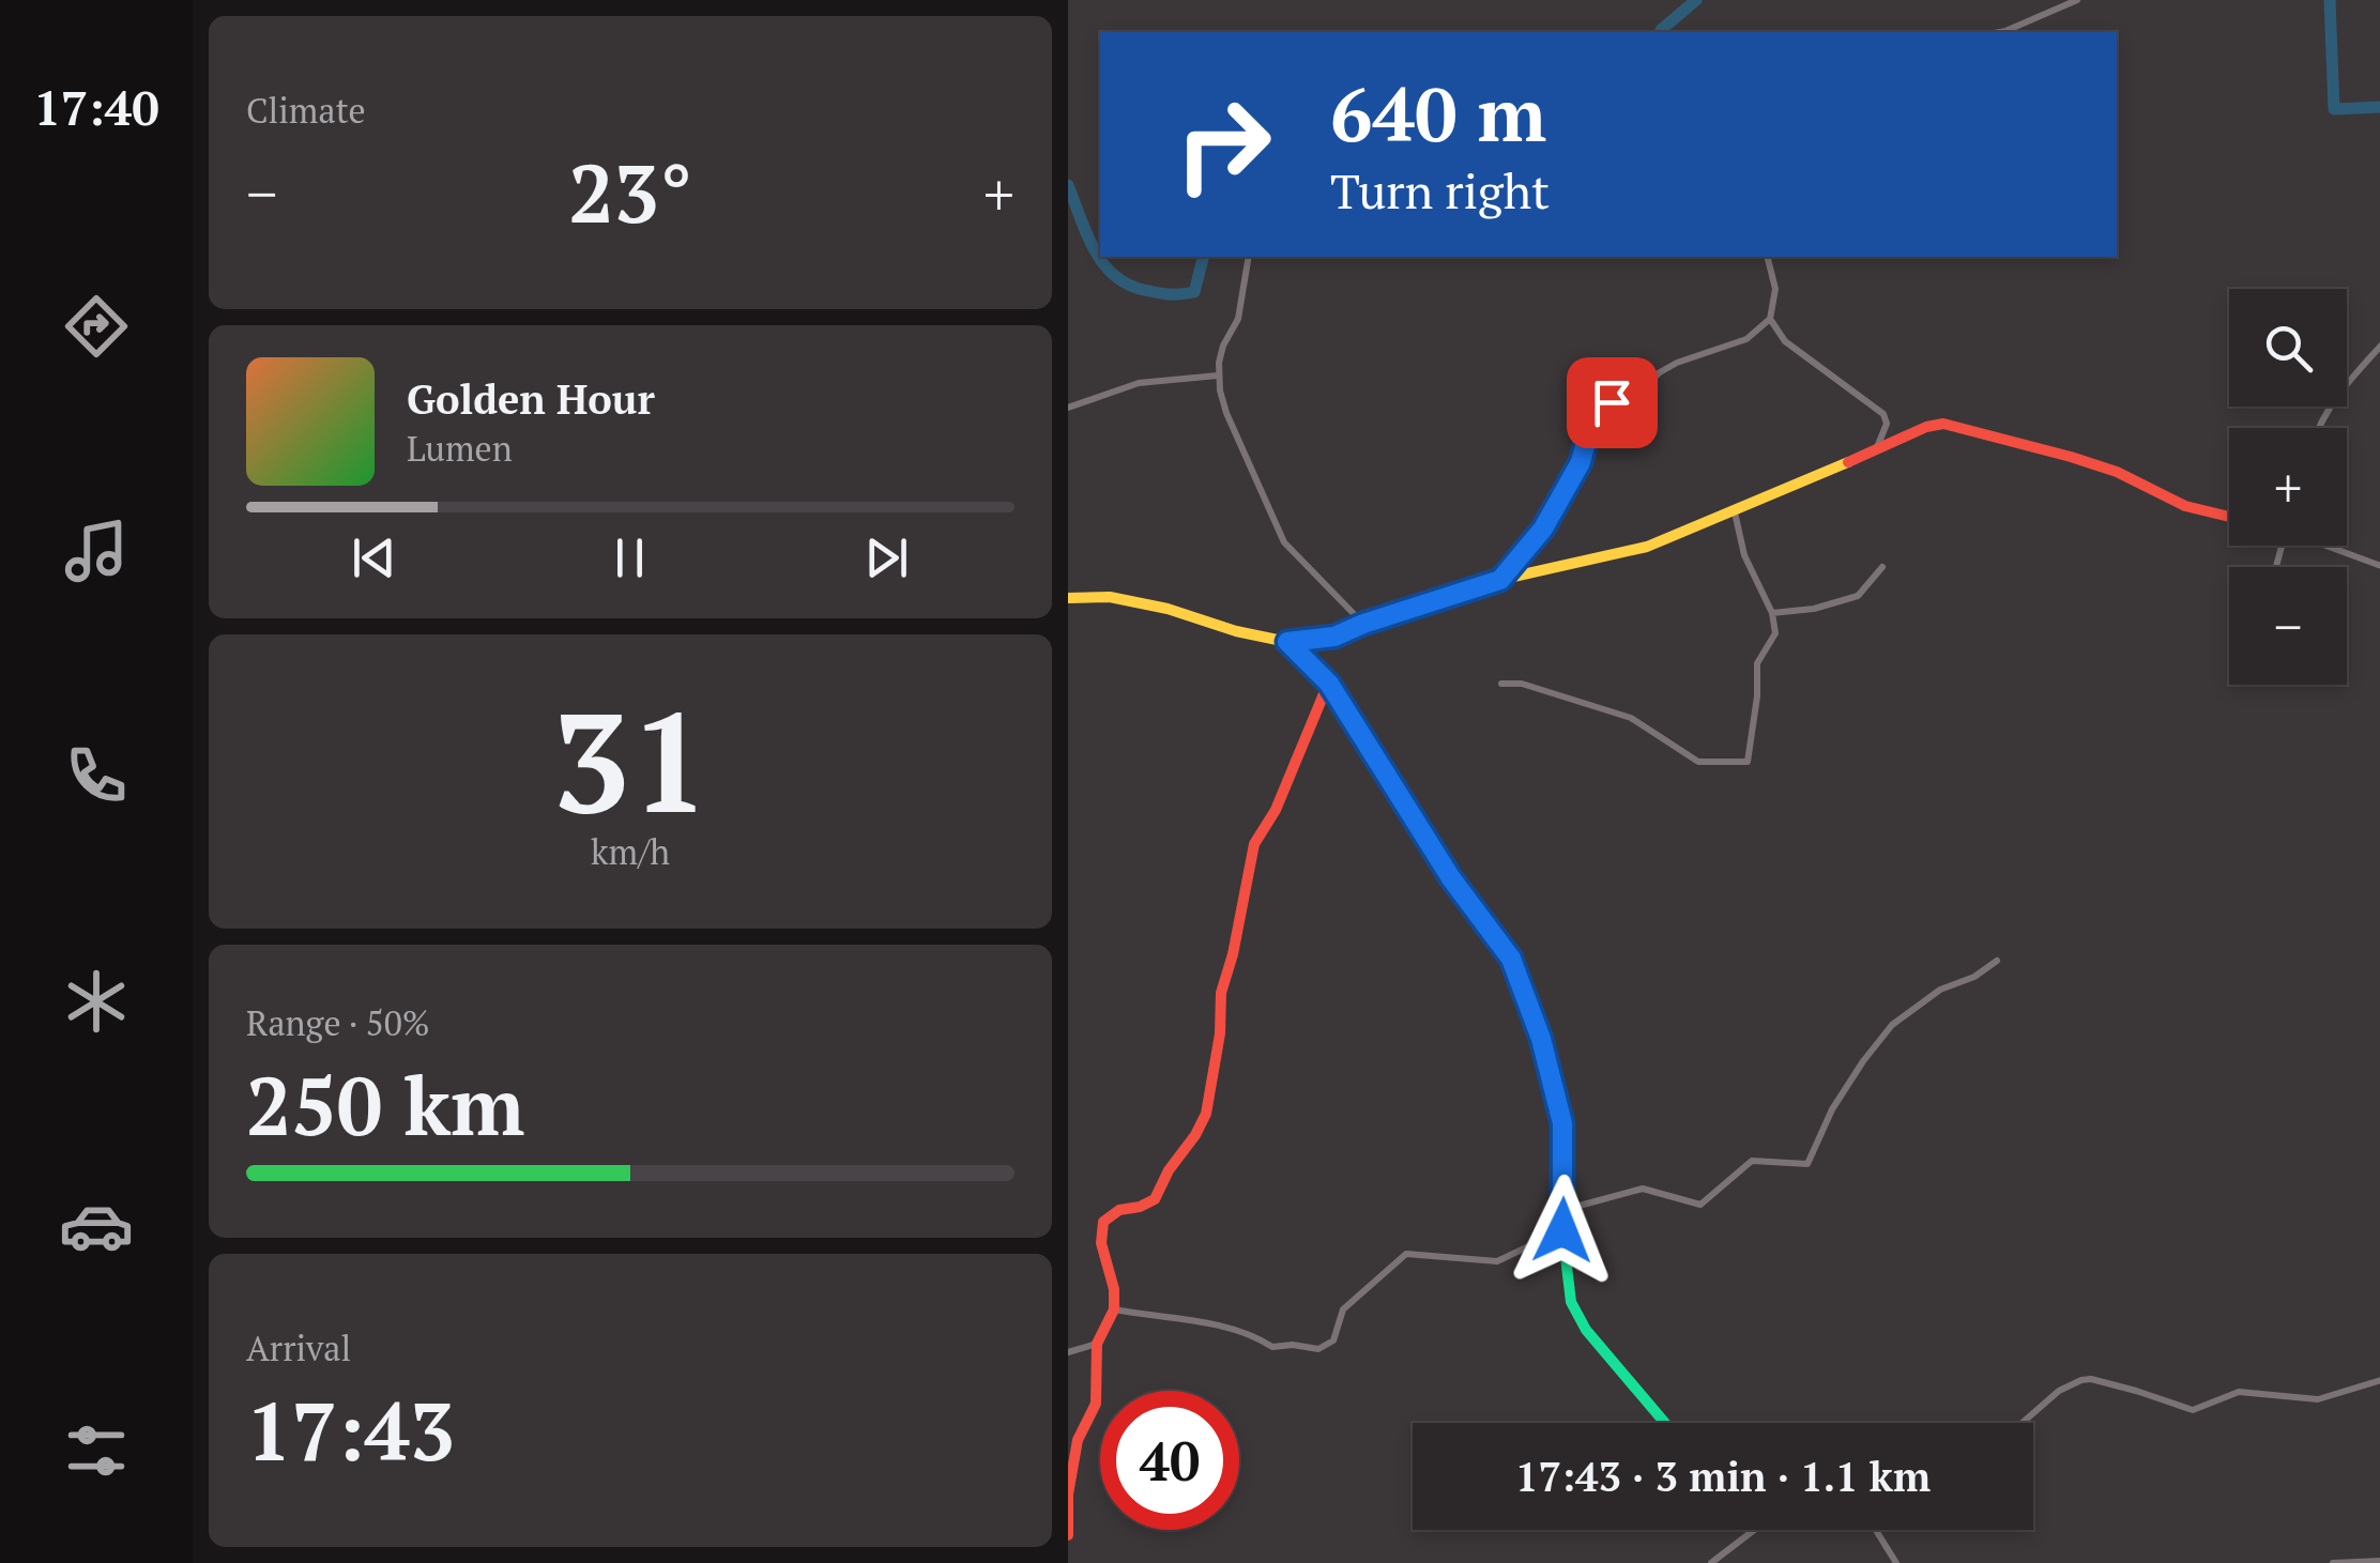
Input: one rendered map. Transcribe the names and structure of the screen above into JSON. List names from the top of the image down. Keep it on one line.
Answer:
{"page":{"tabs":"17:40","tile":["Climate",["31","km/h"],["Range · 50%","250 km"],["Arrival","17:43"]],"turn":["640 m","Turn right"],"heat":["−","23°","+"],"map_buttons":["+","−"],"song":["Golden Hour","Lumen"],"limit":"40","trip":"17:43 · 3 min · 1.1 km"}}
